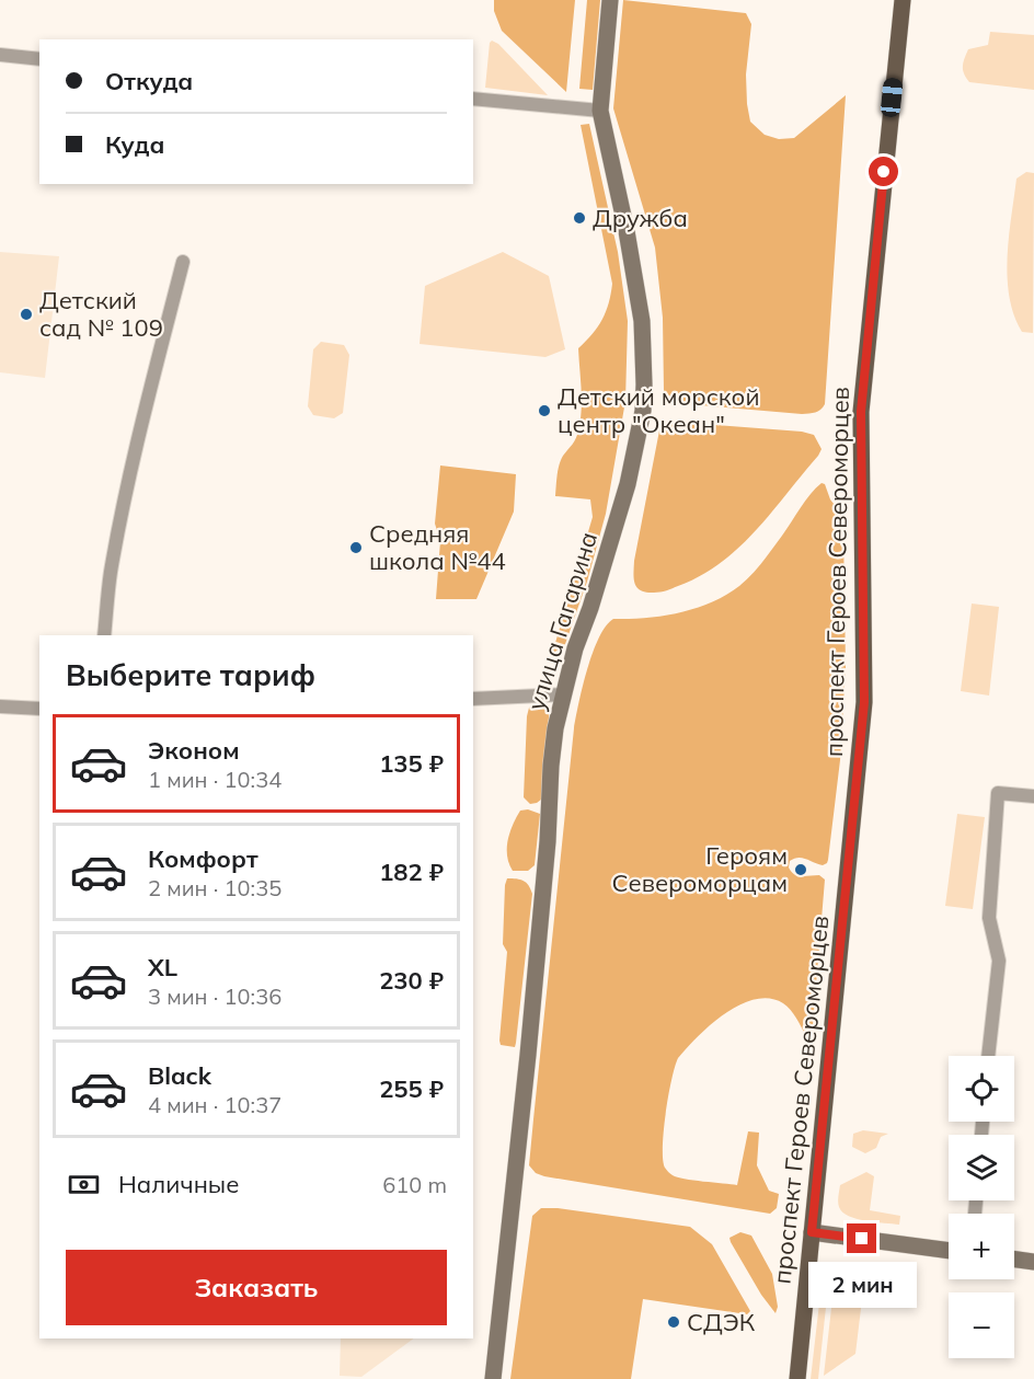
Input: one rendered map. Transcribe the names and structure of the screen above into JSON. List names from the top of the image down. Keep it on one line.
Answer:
{"streets":{"main road":["проспект Героев Североморцев"],"street":["улица Гагарина"]},"places":["Дружба","Детский сад № 109","Детский морской центр \"Океан\"","Средняя школа №44","Героям Cевероморцам","СДЭК"],"page":{"banner":["Откуда","Куда"],"heading":"Выберите тариф","list":[{"name":"Эконом","note":"1 мин · 10:34","value":"135 ₽"},{"name":"Комфорт","note":"2 мин · 10:35","value":"182 ₽"},{"name":"XL","note":"3 мин · 10:36","value":"230 ₽"},{"name":"Black","note":"4 мин · 10:37","value":"255 ₽"}],"map_buttons":["+","−"],"pay":["Наличные","610 m"],"buttons":"Заказать","bubble":"2 мин"}}
